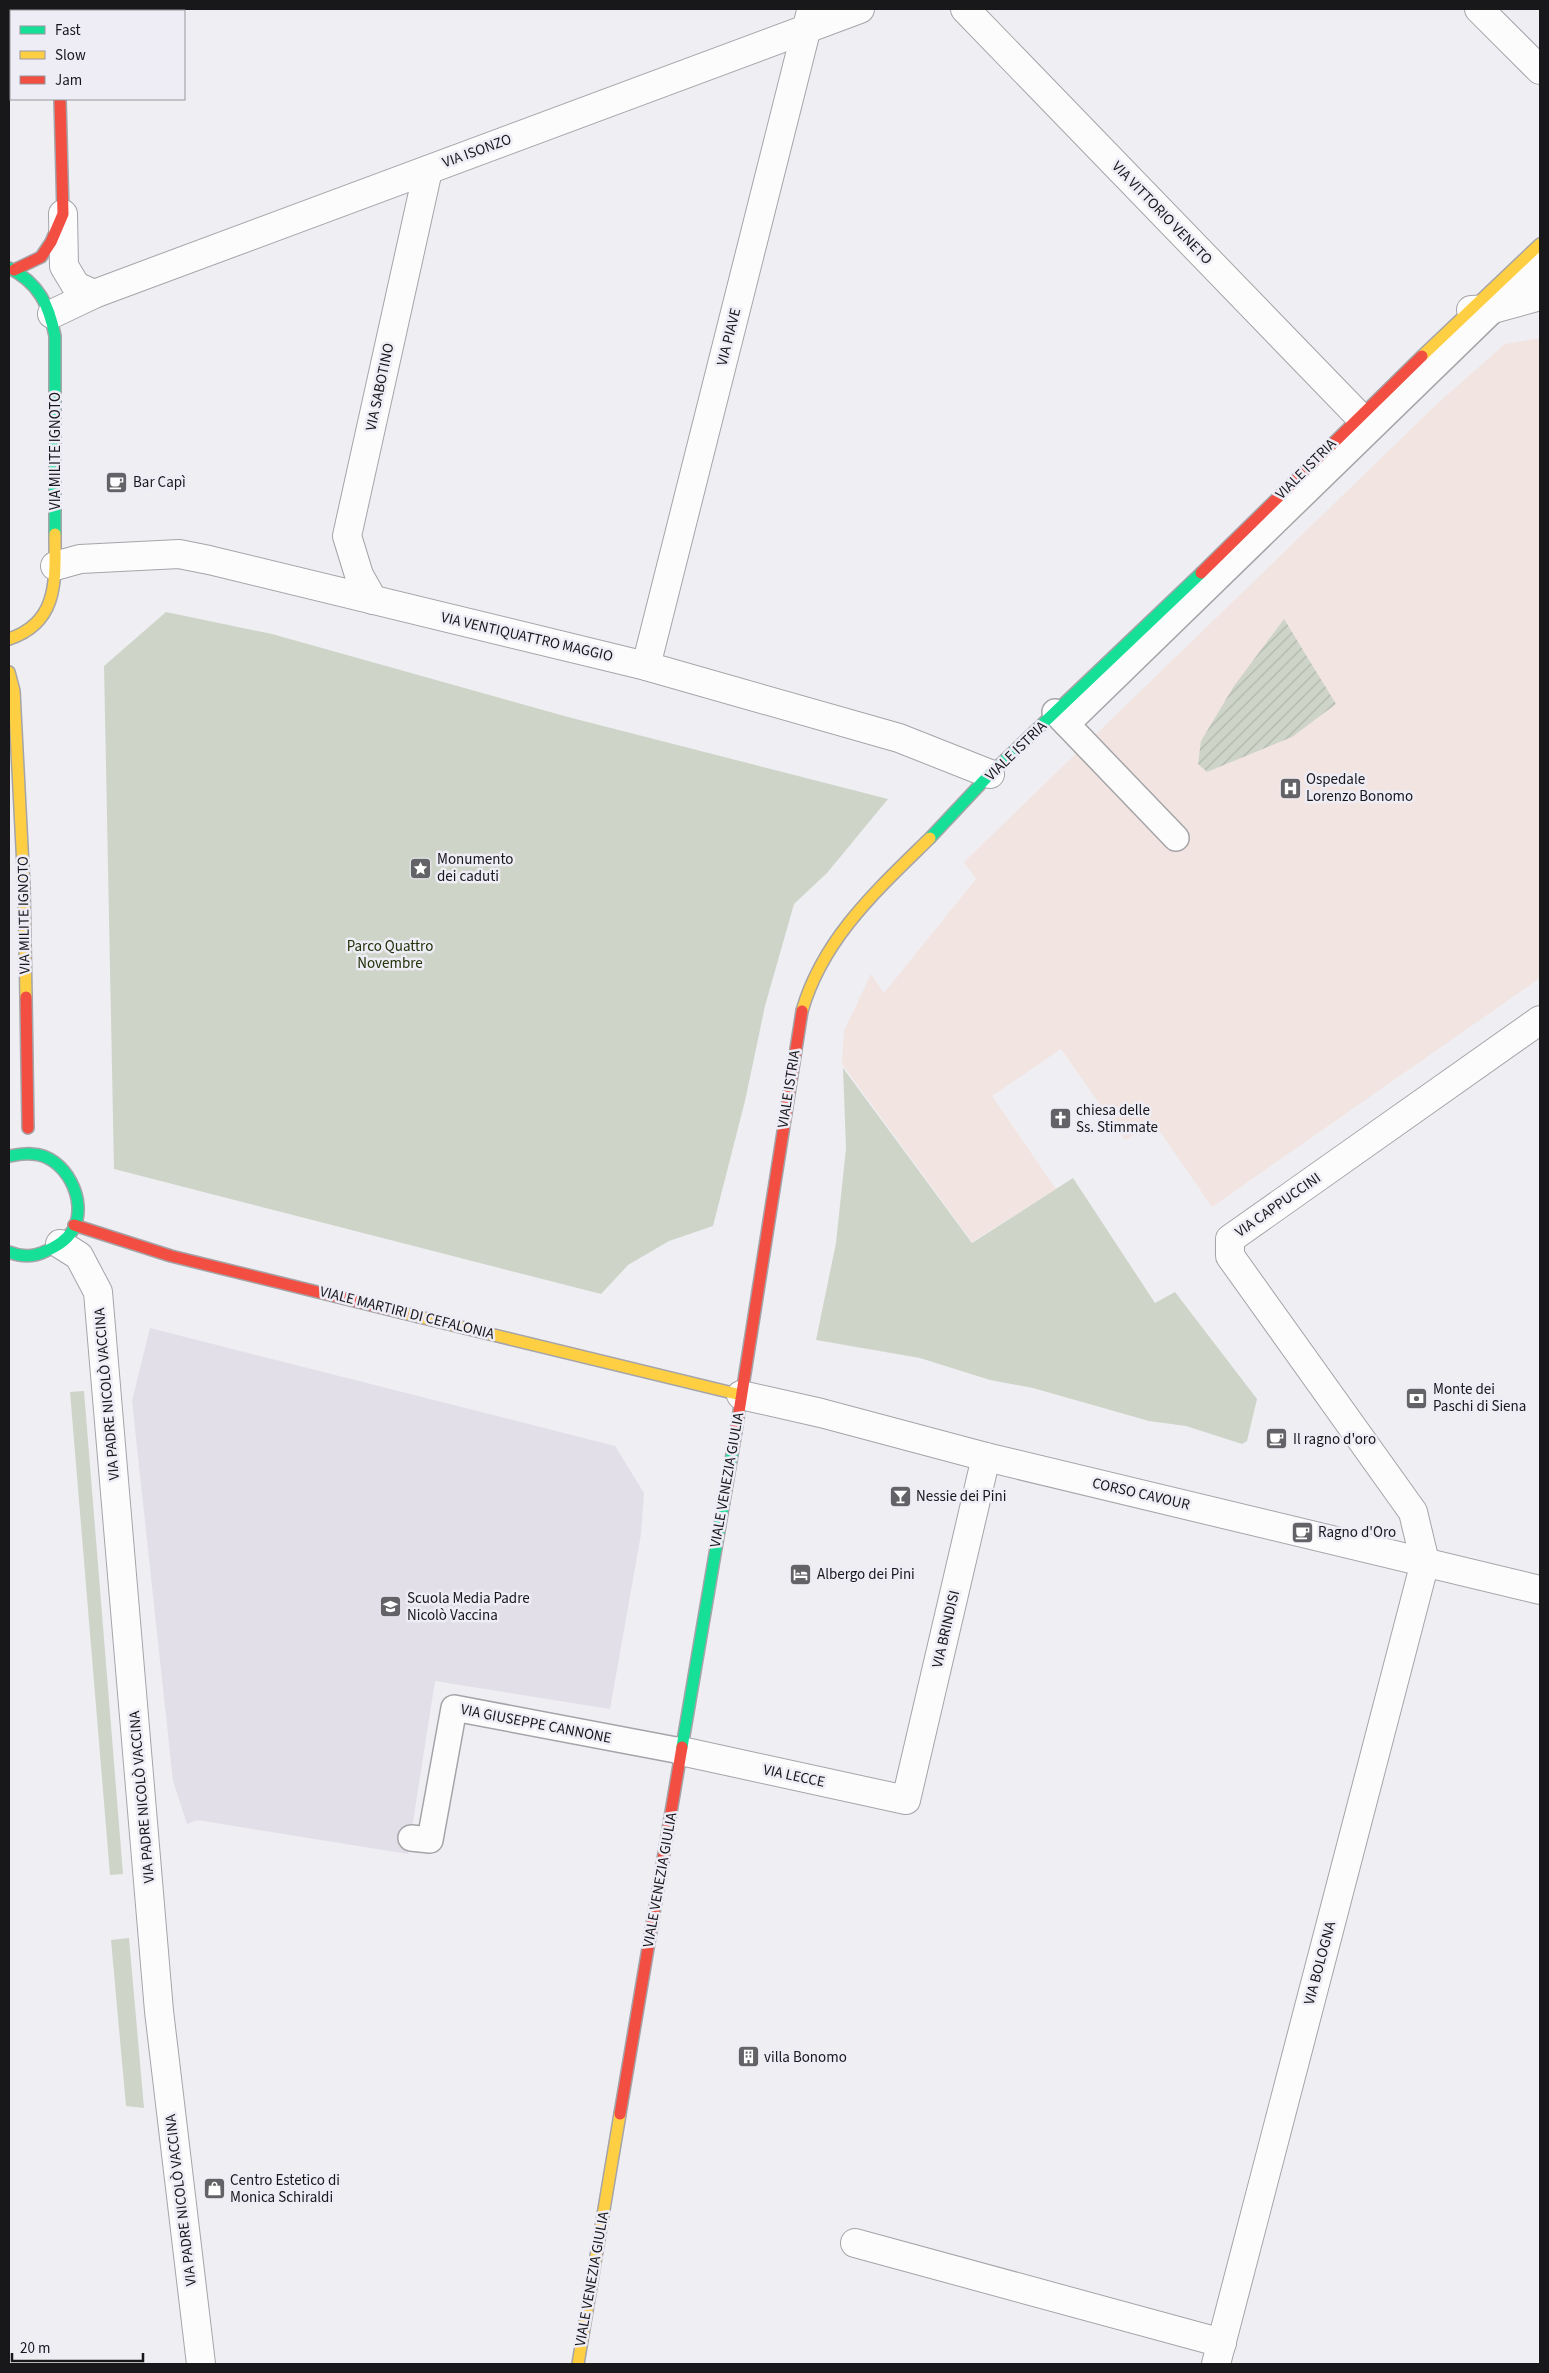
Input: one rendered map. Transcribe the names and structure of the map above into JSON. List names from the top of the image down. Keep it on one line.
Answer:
{"streets":{"main road":["VIA MILITE IGNOTO","VIALE ISTRIA","VIALE MARTIRI DI CEFALONIA","VIALE VENEZIA GIULIA"],"street":["VIA ISONZO","VIA VITTORIO VENETO","VIA PIAVE","VIA SABOTINO","VIA VENTIQUATTRO MAGGIO","VIA CAPPUCCINI","VIA PADRE NICOLÒ VACCINA","CORSO CAVOUR","VIA BRINDISI","VIA LECCE","VIA BOLOGNA"],"lane":["VIA GIUSEPPE CANNONE"]},"crossings":[["VIA ISONZO","VIA PIAVE"],["VIA ISONZO","VIA SABOTINO"],["VIA ISONZO","VIA MILITE IGNOTO"],["VIA VITTORIO VENETO","VIALE ISTRIA"],["VIA PIAVE","VIA VENTIQUATTRO MAGGIO"],["VIA SABOTINO","VIA VENTIQUATTRO MAGGIO"],["VIA MILITE IGNOTO","VIA VENTIQUATTRO MAGGIO"],["VIALE ISTRIA","VIA VENTIQUATTRO MAGGIO"],["VIALE ISTRIA","VIALE MARTIRI DI CEFALONIA"],["VIALE ISTRIA","VIALE VENEZIA GIULIA"],["VIALE ISTRIA","CORSO CAVOUR"],["VIA CAPPUCCINI","CORSO CAVOUR"],["VIA CAPPUCCINI","VIA BOLOGNA"],["VIALE MARTIRI DI CEFALONIA","VIA PADRE NICOLÒ VACCINA"],["VIALE MARTIRI DI CEFALONIA","VIALE VENEZIA GIULIA"],["VIALE MARTIRI DI CEFALONIA","CORSO CAVOUR"],["VIALE VENEZIA GIULIA","CORSO CAVOUR"],["VIALE VENEZIA GIULIA","VIA GIUSEPPE CANNONE"],["VIALE VENEZIA GIULIA","VIA LECCE"],["CORSO CAVOUR","VIA BRINDISI"],["CORSO CAVOUR","VIA BOLOGNA"],["VIA BRINDISI","VIA LECCE"],["VIA GIUSEPPE CANNONE","VIA LECCE"]],"parks":["Parco Quattro Novembre"],"places":{"cafe":["Bar Capì","Il ragno d'oro","Ragno d'Oro"],"hospital":["Ospedale Lorenzo Bonomo"],"place":["Monumento dei caduti"],"church":["chiesa delle Ss. Stimmate"],"bank":["Monte dei Paschi di Siena"],"bar":["Nessie dei Pini"],"hotel":["Albergo dei Pini"],"school or university":["Scuola Media Padre Nicolò Vaccina"],"building":["villa Bonomo"],"shop":["Centro Estetico di Monica Schiraldi"]},"legend":["Fast","Slow","Jam"],"scale_bar":"20 m"}
